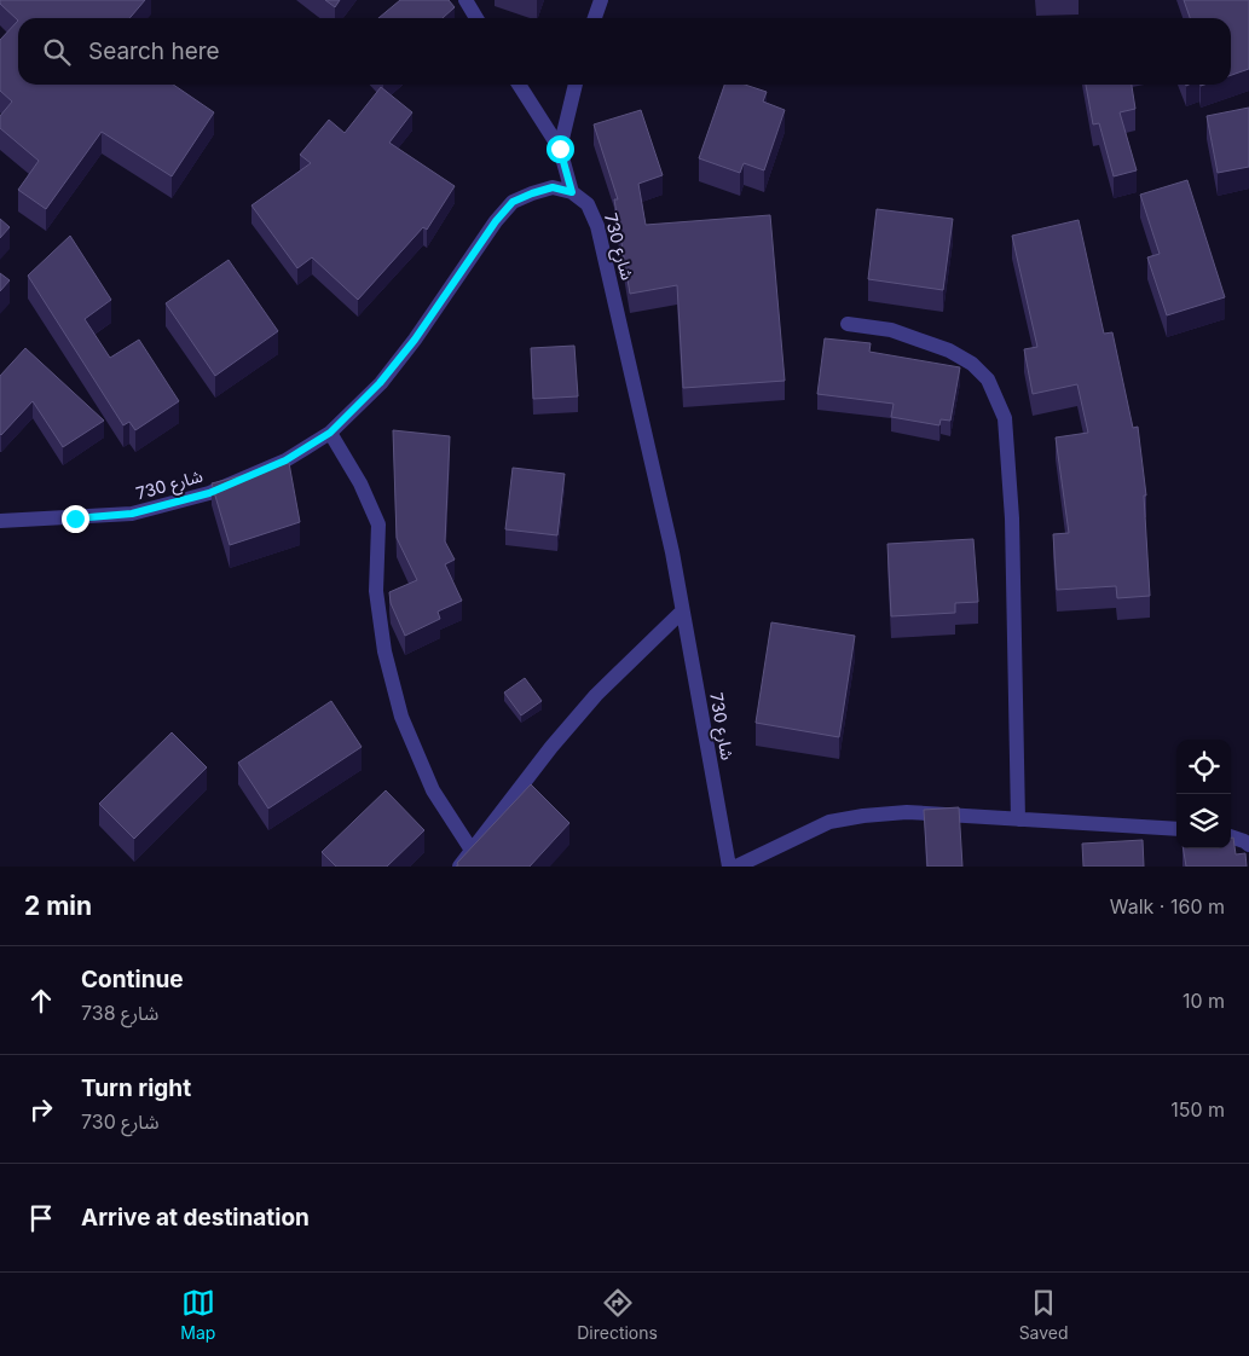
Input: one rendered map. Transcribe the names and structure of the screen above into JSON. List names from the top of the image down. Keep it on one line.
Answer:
{"streets":{"street":["شارع 730"]},"page":{"search":"Search here","heading":["2 min","Walk · 160 m"],"list":[["Continue","شارع 738","10 m"],["Turn right","شارع 730","150 m"],"Arrive at destination"],"nav":["Map","Directions","Saved"]}}
